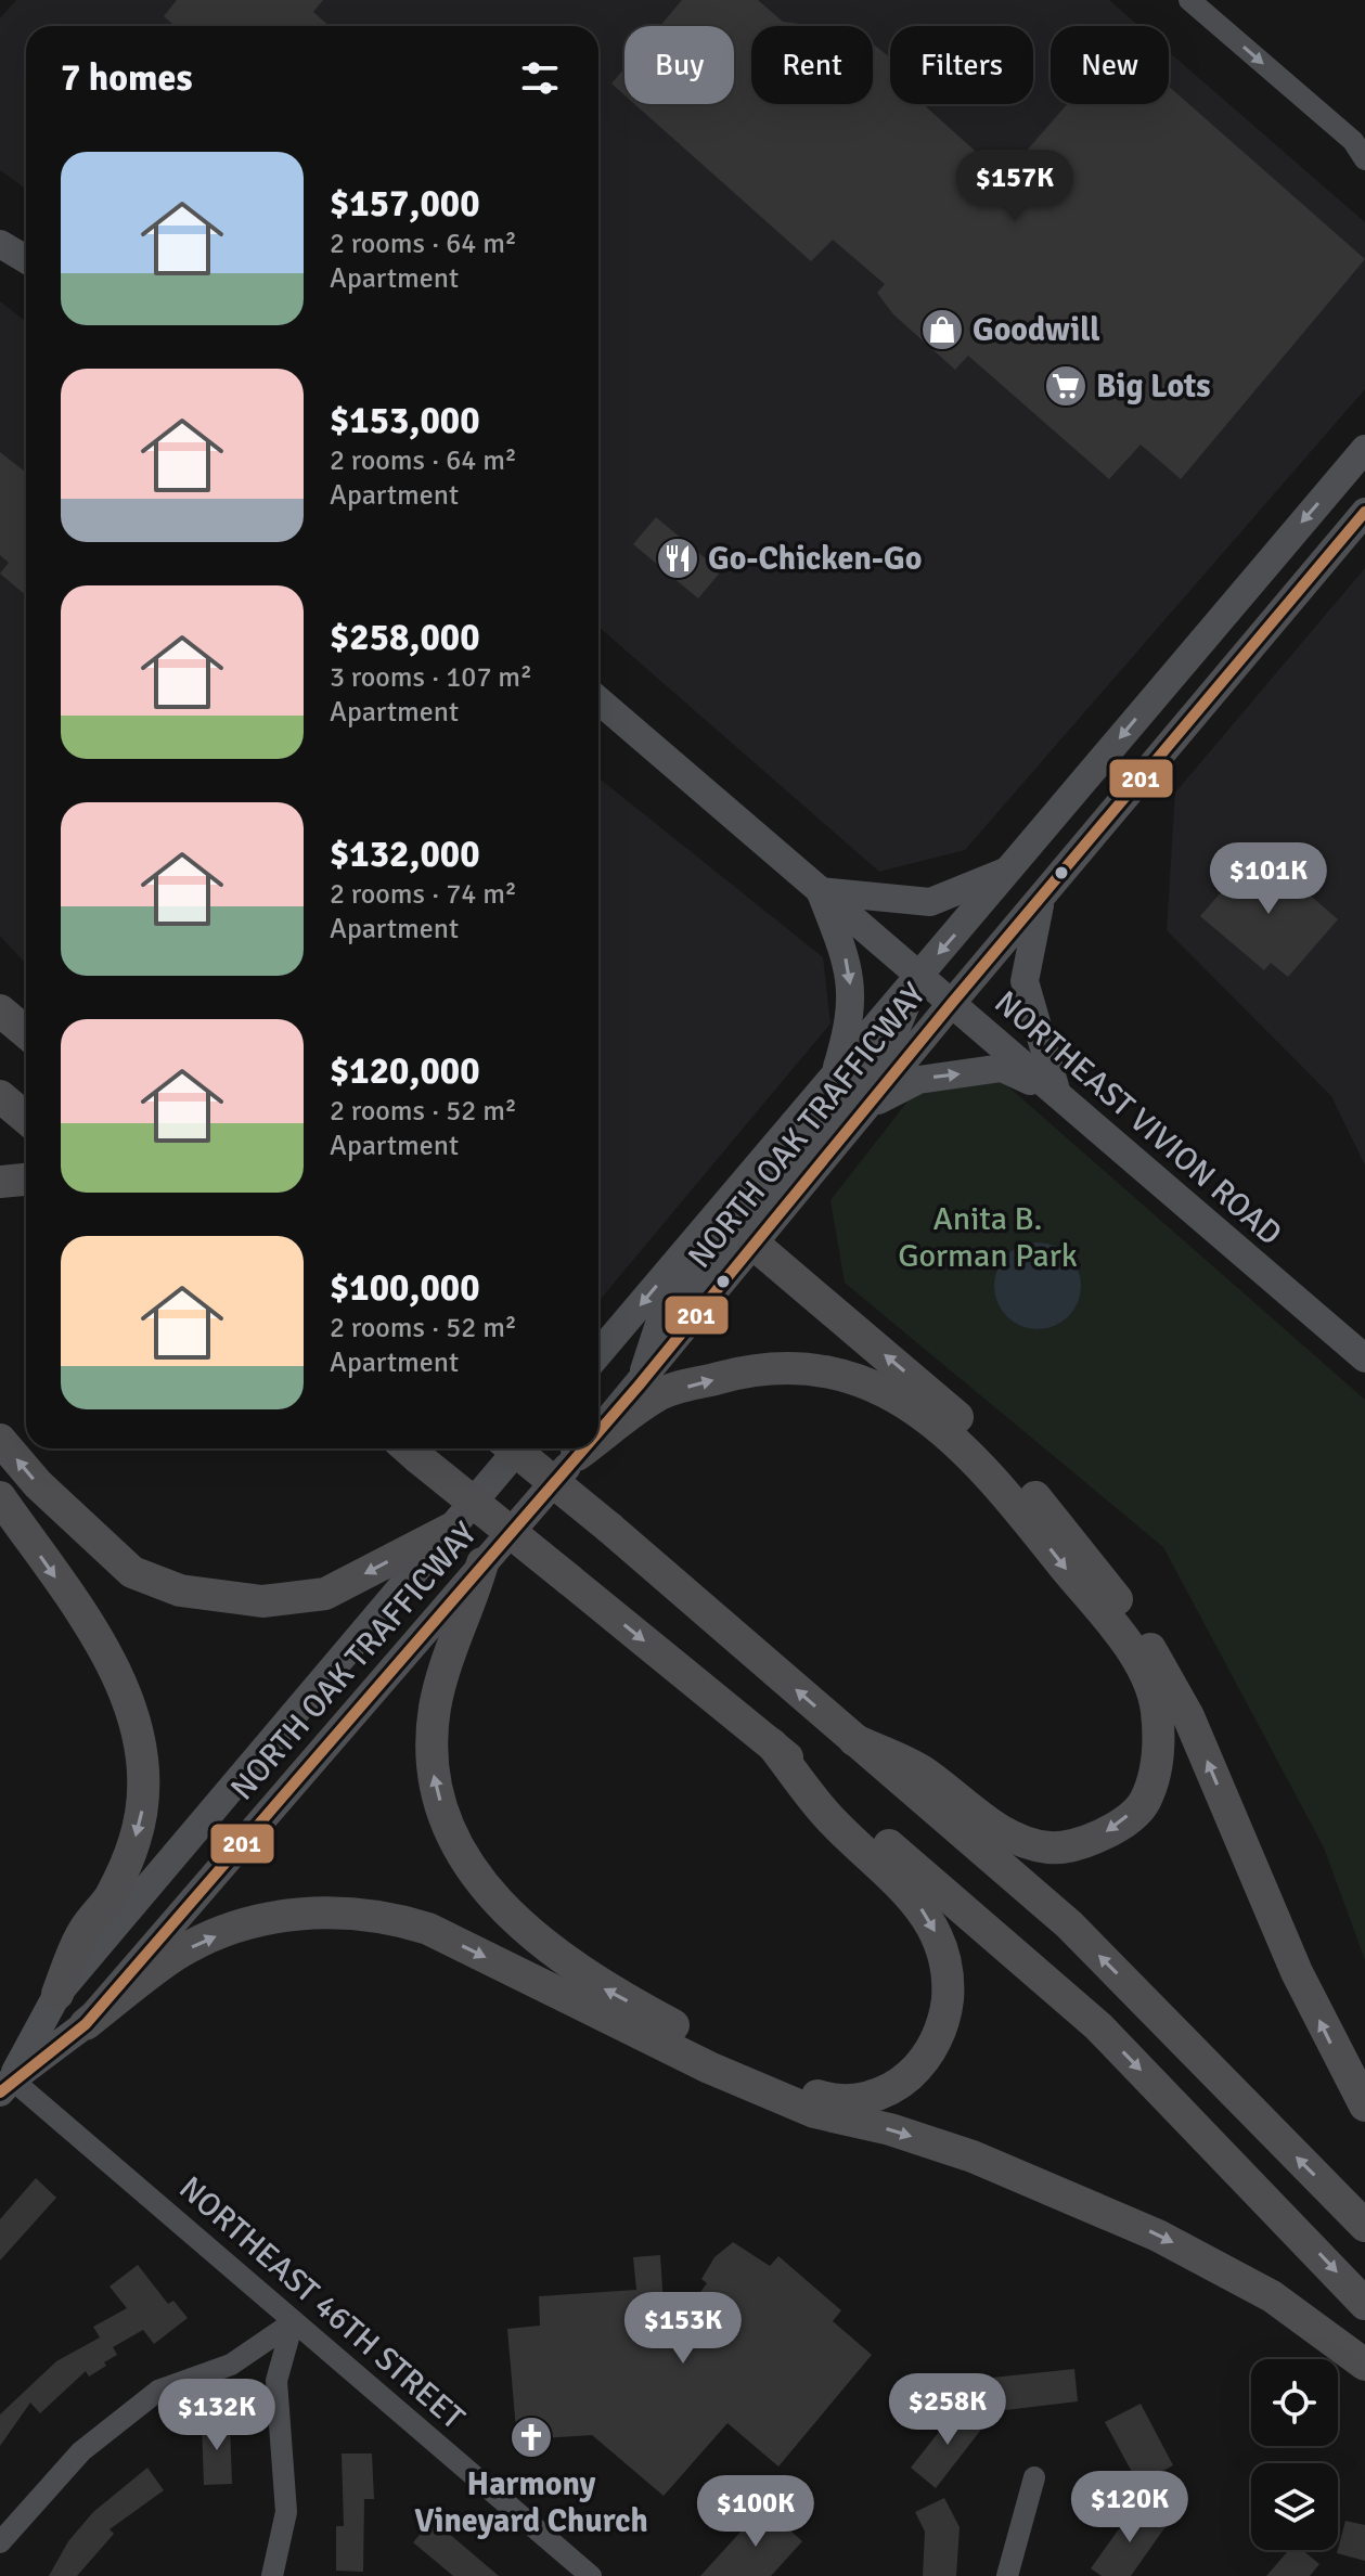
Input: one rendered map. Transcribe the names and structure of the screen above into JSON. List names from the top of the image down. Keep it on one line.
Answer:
{"streets":{"main road":["NORTHEAST VIVION ROAD","NORTH OAK TRAFFICWAY"],"street":["NORTHEAST 46TH STREET"]},"crossings":[["NORTHEAST VIVION ROAD","NORTH OAK TRAFFICWAY"],["NORTH OAK TRAFFICWAY","NORTHEAST 46TH STREET"]],"parks":["Anita B. Gorman Park"],"places":{"shop":["Goodwill"],"supermarket":["Big Lots"],"restaurant":["Go-Chicken-Go"],"church":["Harmony Vineyard Church"]},"lines":["transit line 201"],"page":{"chip":["Buy","Rent","Filters","New"],"heading":"7 homes","list":[{"name":"$157,000","note":"2 rooms · 64 m² · Apartment"},{"name":"$153,000","note":"2 rooms · 64 m² · Apartment"},{"name":"$258,000","note":"3 rooms · 107 m² · Apartment"},{"name":"$132,000","note":"2 rooms · 74 m² · Apartment"},{"name":"$120,000","note":"2 rooms · 52 m² · Apartment"},{"name":"$100,000","note":"2 rooms · 52 m² · Apartment"}],"price":["$157K","$101K","$153K","$258K","$132K","$120K","$100K"]}}
